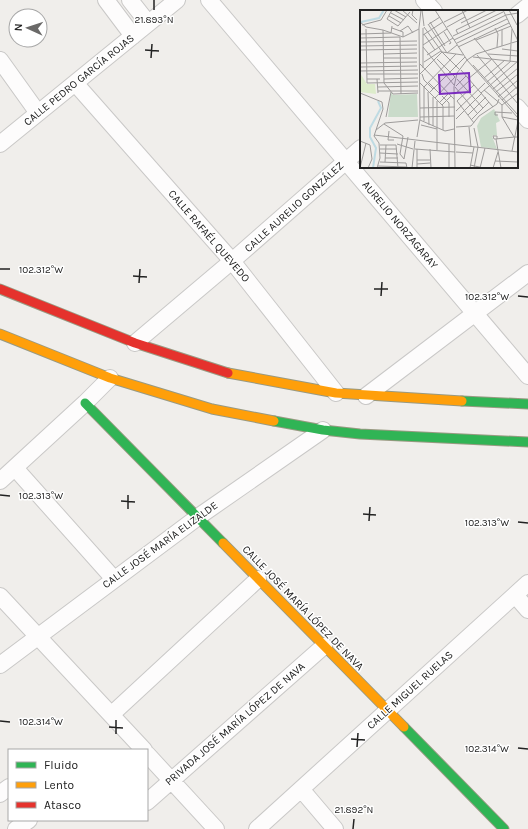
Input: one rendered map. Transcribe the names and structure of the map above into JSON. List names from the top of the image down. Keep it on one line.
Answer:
{"streets":{"main road":["CALLE JOSÉ MARÍA LÓPEZ DE NAVA"],"street":["CALLE PEDRO GARCÍA ROJAS","CALLE AURELIO GONZÁLEZ","AURELIO NORZAGARAY","CALLE RAFAÉL QUEVEDO","CALLE JOSÉ MARÍA ELIZALDE","CALLE MIGUEL RUELAS","PRIVADA JOSÉ MARÍA LÓPEZ DE NAVA"]},"crossings":[["CALLE PEDRO GARCÍA ROJAS","CALLE RAFAÉL QUEVEDO"],["CALLE AURELIO GONZÁLEZ","AURELIO NORZAGARAY"],["CALLE AURELIO GONZÁLEZ","CALLE RAFAÉL QUEVEDO"],["CALLE JOSÉ MARÍA ELIZALDE","CALLE JOSÉ MARÍA LÓPEZ DE NAVA"],["CALLE JOSÉ MARÍA LÓPEZ DE NAVA","CALLE MIGUEL RUELAS"],["CALLE JOSÉ MARÍA LÓPEZ DE NAVA","PRIVADA JOSÉ MARÍA LÓPEZ DE NAVA"]],"legend":["Fluido","Lento","Atasco"],"north":"left","coordinates":["21.893°N","102.312°W","102.313°W","102.314°W","21.892°N"]}
